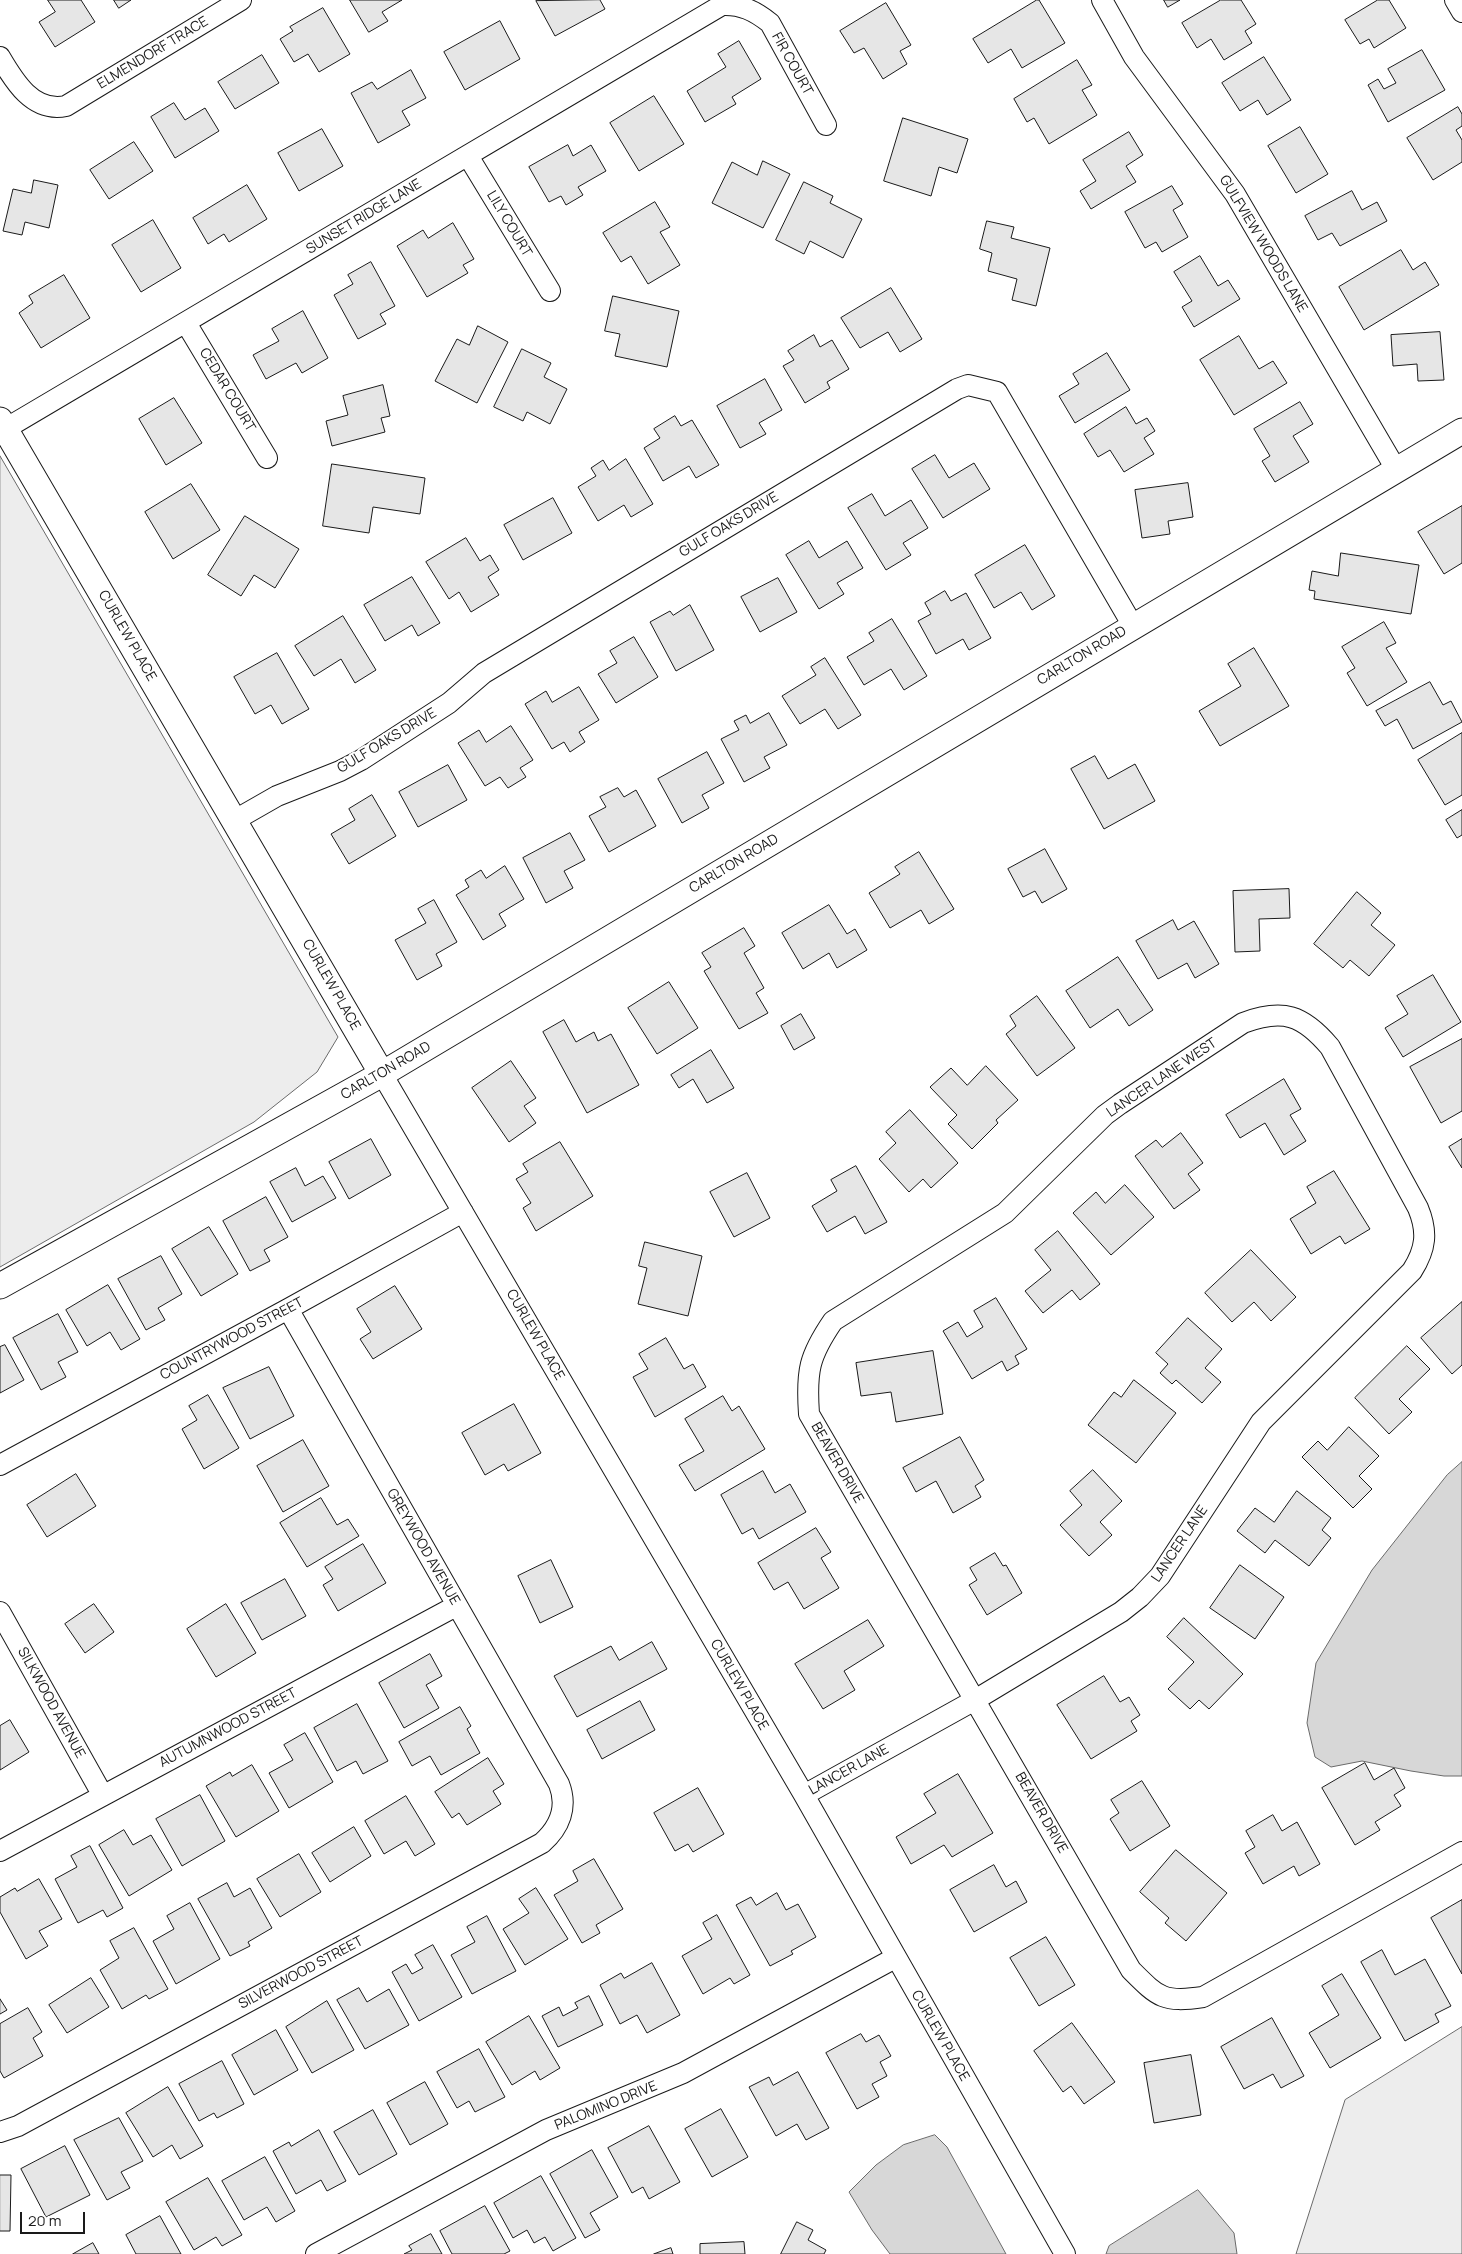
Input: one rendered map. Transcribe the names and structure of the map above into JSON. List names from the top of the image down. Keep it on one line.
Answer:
{"streets":{"street":["ELMENDORF TRACE","FIR COURT","SUNSET RIDGE LANE","LILY COURT","GULFVIEW WOODS LANE","CEDAR COURT","GULF OAKS DRIVE","CURLEW PLACE","CARLTON ROAD","LANCER LANE WEST","COUNTRYWOOD STREET","BEAVER DRIVE","LANCER LANE","GREYWOOD AVENUE","SILKWOOD AVENUE","AUTUMNWOOD STREET","SILVERWOOD STREET","PALOMINO DRIVE"]},"crossings":[["FIR COURT","SUNSET RIDGE LANE"],["SUNSET RIDGE LANE","LILY COURT"],["SUNSET RIDGE LANE","CEDAR COURT"],["SUNSET RIDGE LANE","CURLEW PLACE"],["GULFVIEW WOODS LANE","CARLTON ROAD"],["GULF OAKS DRIVE","CURLEW PLACE"],["GULF OAKS DRIVE","CARLTON ROAD"],["CURLEW PLACE","CARLTON ROAD"],["CURLEW PLACE","COUNTRYWOOD STREET"],["CURLEW PLACE","LANCER LANE"],["CURLEW PLACE","PALOMINO DRIVE"],["LANCER LANE WEST","BEAVER DRIVE"],["LANCER LANE WEST","LANCER LANE"],["COUNTRYWOOD STREET","GREYWOOD AVENUE"],["BEAVER DRIVE","LANCER LANE"],["GREYWOOD AVENUE","AUTUMNWOOD STREET"],["GREYWOOD AVENUE","SILVERWOOD STREET"],["SILKWOOD AVENUE","AUTUMNWOOD STREET"]],"scale_bar":"20 m"}
